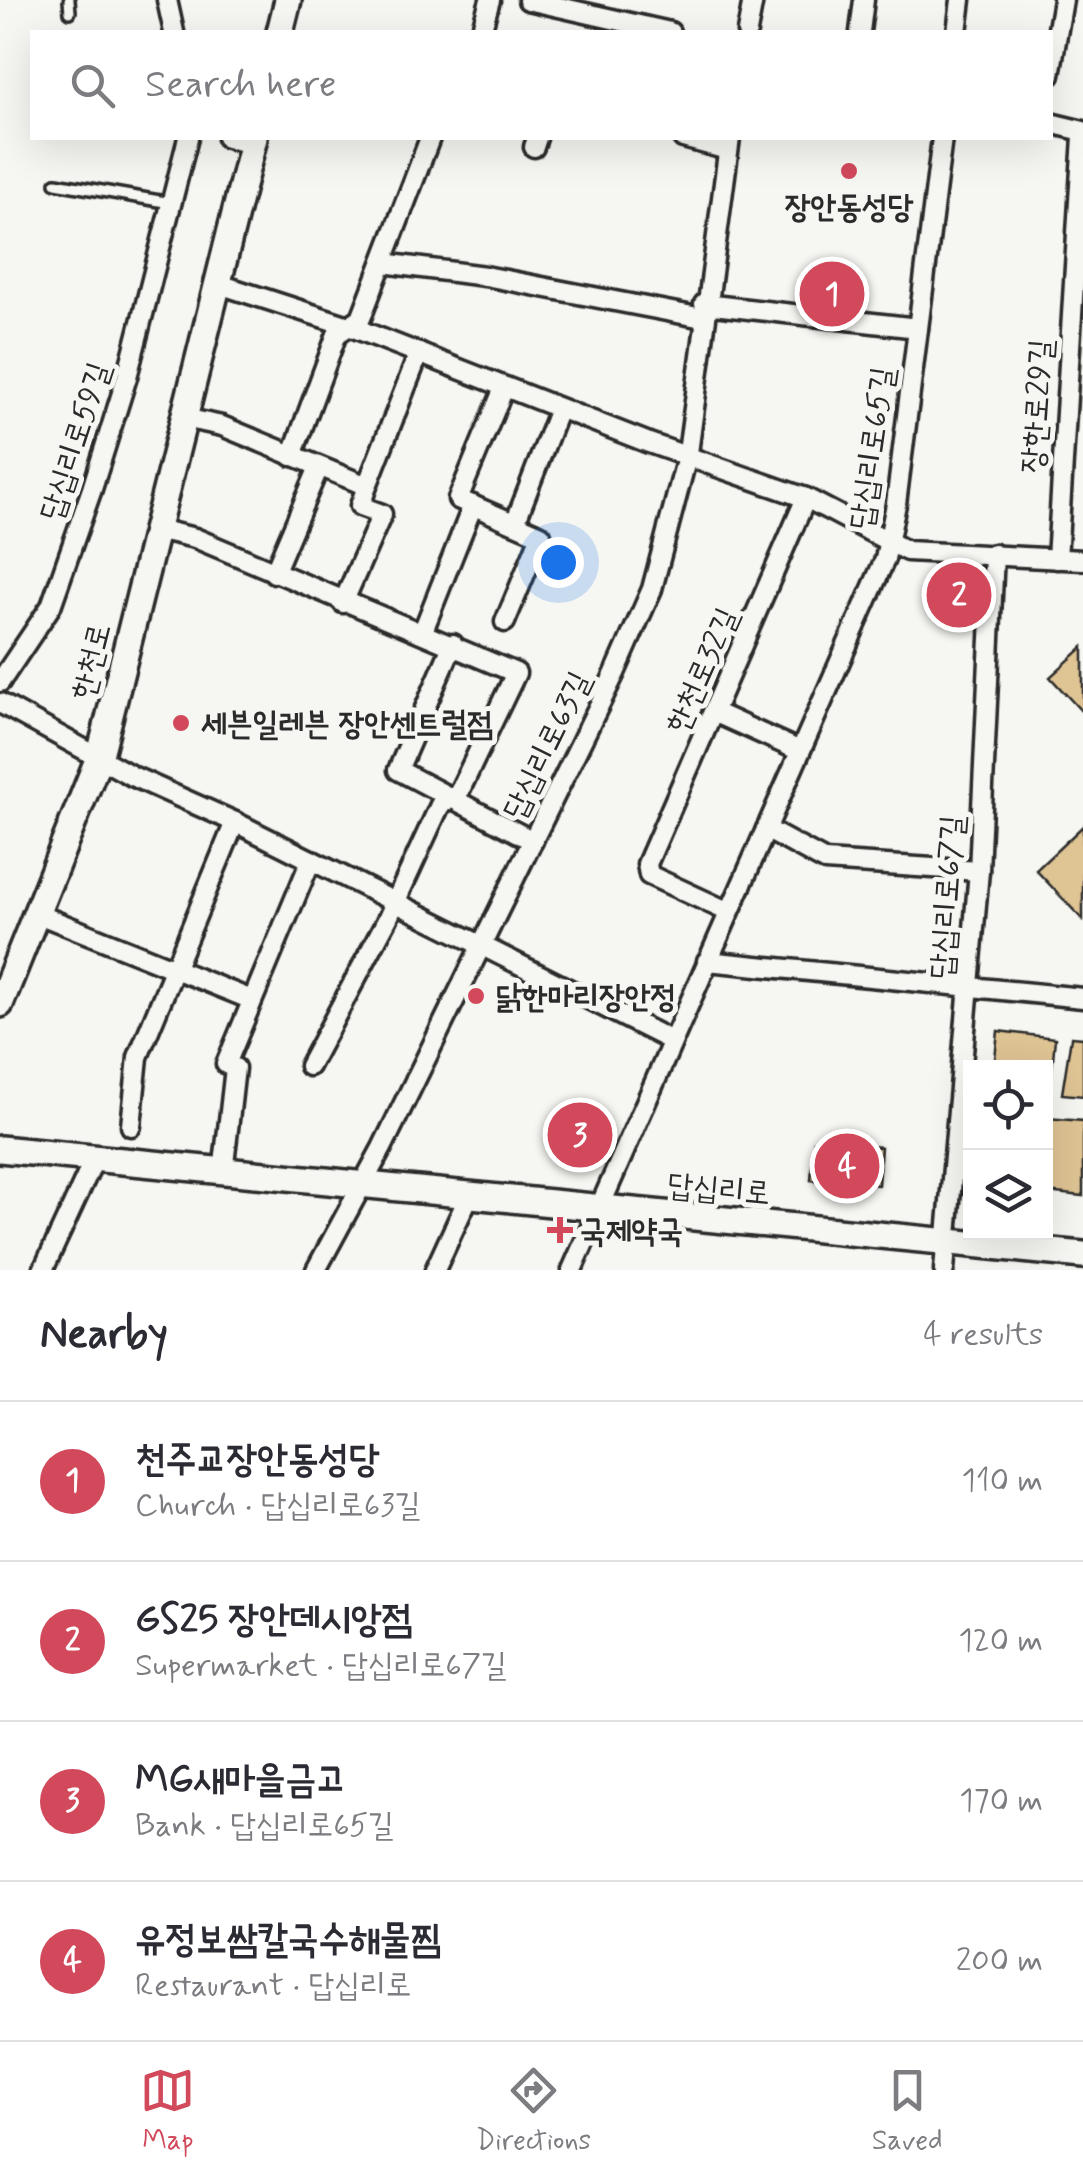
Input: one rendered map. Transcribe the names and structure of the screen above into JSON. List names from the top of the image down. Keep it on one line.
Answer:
{"streets":{"main road":["한천로","답십리로"],"street":["장한로29길","답십리로59길","답십리로65길","한천로32길","답십리로63길","답십리로67길"]},"crossings":[["답십리로65길","한천로32길"],["답십리로65길","답십리로"],["답십리로63길","답십리로"],["답십리로67길","답십리로"]],"places":{"other":["장안동성당","세븐일레븐 장안센트럴점","닭한마리장안정"],"health":["국제약국"]},"page":{"search":"Search here","pins":["1","2","3","4"],"heading":["Nearby","4 results"],"list":[{"mark":"1","name":"천주교장안동성당","note":"Church · 답십리로63길","value":"110 m"},{"mark":"2","name":"GS25 장안데시앙점","note":"Supermarket · 답십리로67길","value":"120 m"},{"mark":"3","name":"MG새마을금고","note":"Bank · 답십리로65길","value":"170 m"},{"mark":"4","name":"유정보쌈칼국수해물찜","note":"Restaurant · 답십리로","value":"200 m"}],"nav":["Map","Directions","Saved"]}}
